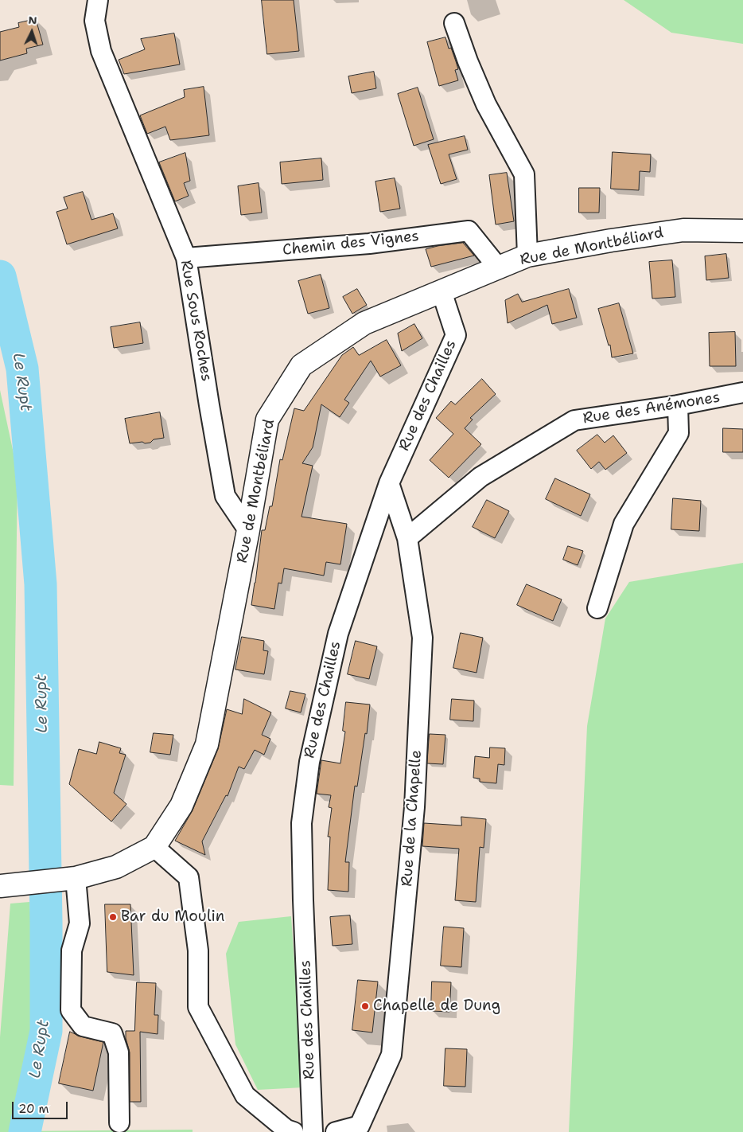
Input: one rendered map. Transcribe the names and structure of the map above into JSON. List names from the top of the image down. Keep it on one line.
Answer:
{"streets":{"street":["Chemin des Vignes","Rue de Montbéliard","Rue Sous Roches","Rue des Chailles","Rue des Anémones","Rue de la Chapelle"]},"crossings":[["Chemin des Vignes","Rue de Montbéliard"],["Chemin des Vignes","Rue Sous Roches"],["Rue de Montbéliard","Rue Sous Roches"],["Rue de Montbéliard","Rue des Chailles"],["Rue des Chailles","Rue de la Chapelle"],["Rue des Anémones","Rue de la Chapelle"]],"water":["Le Rupt"],"places":["Bar du Moulin","Chapelle de Dung"],"scale_bar":"20 m","north":"top"}
